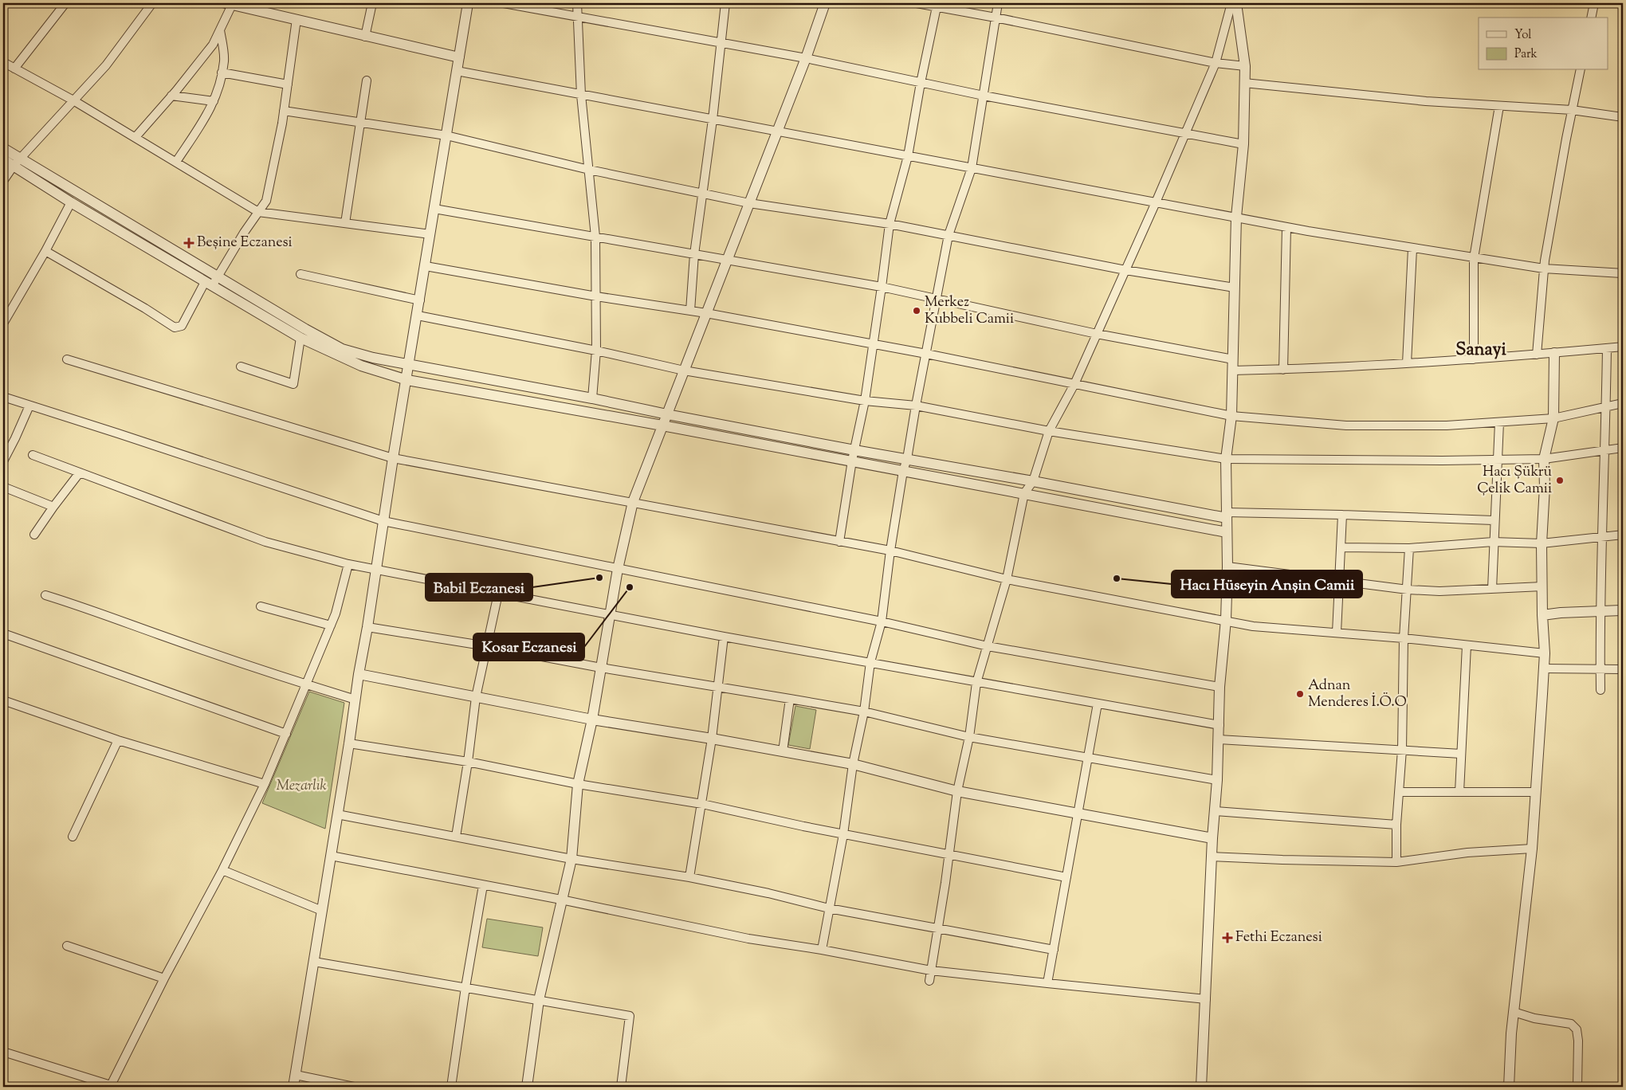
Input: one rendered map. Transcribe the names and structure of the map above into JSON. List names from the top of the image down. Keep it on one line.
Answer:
{"districts":["Sanayi"],"parks":["Mezarlık"],"places":{"health":["Beşine Eczanesi","Fethi Eczanesi"],"other":["Merkez Kubbeli Camii","Hacı Şükrü Çelik Camii","Babil Eczanesi","Hacı Hüseyin Anşin Camii","Kosar Eczanesi","Adnan Menderes İ.Ö.O"]},"legend":["Yol","Park"]}
